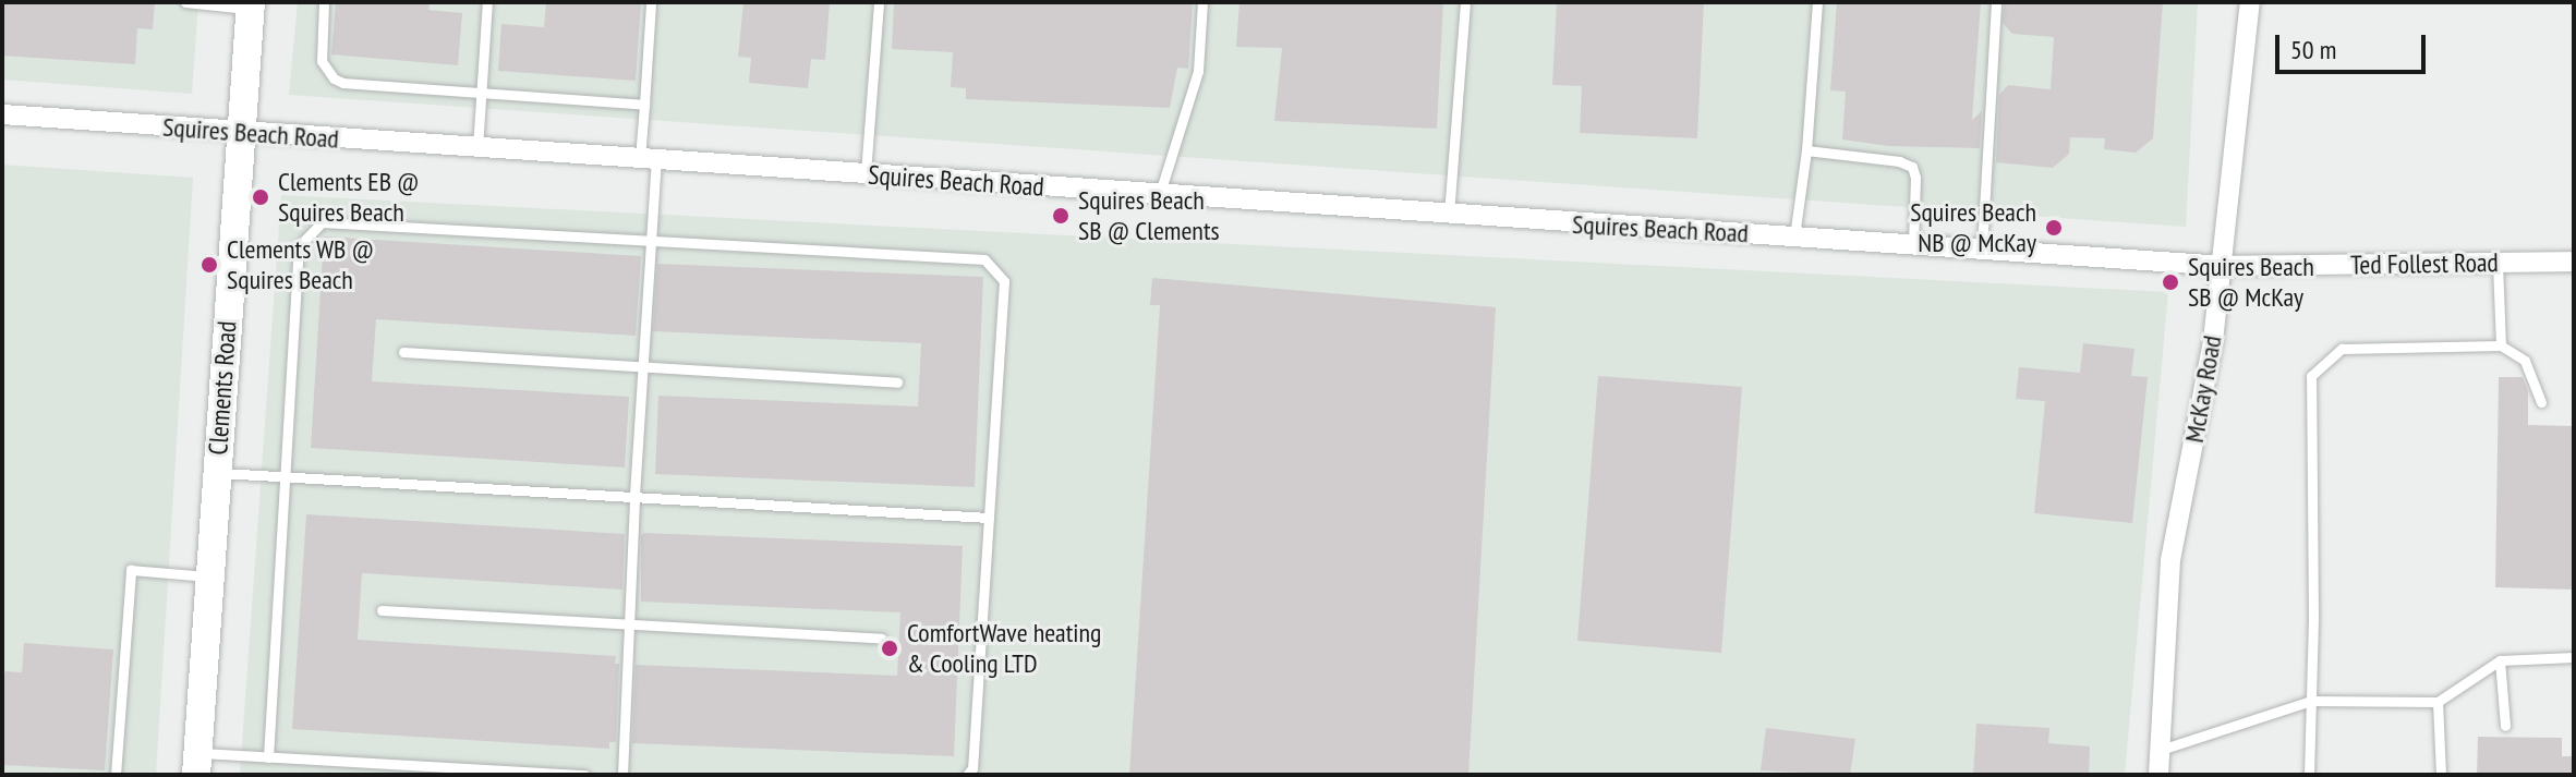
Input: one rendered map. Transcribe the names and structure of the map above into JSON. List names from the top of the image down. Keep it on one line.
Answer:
{"streets":{"street":["Squires Beach Road","Ted Follest Road","Clements Road","McKay Road"]},"crossings":[["Squires Beach Road","Ted Follest Road"],["Squires Beach Road","Clements Road"],["Squires Beach Road","McKay Road"],["Ted Follest Road","McKay Road"]],"places":["Clements EB @ Squires Beach","Squires Beach SB @ Clements","Squires Beach NB @ McKay","Clements WB @ Squires Beach","Squires Beach SB @ McKay","ComfortWave heating & Cooling LTD"],"scale_bar":"50 m"}
